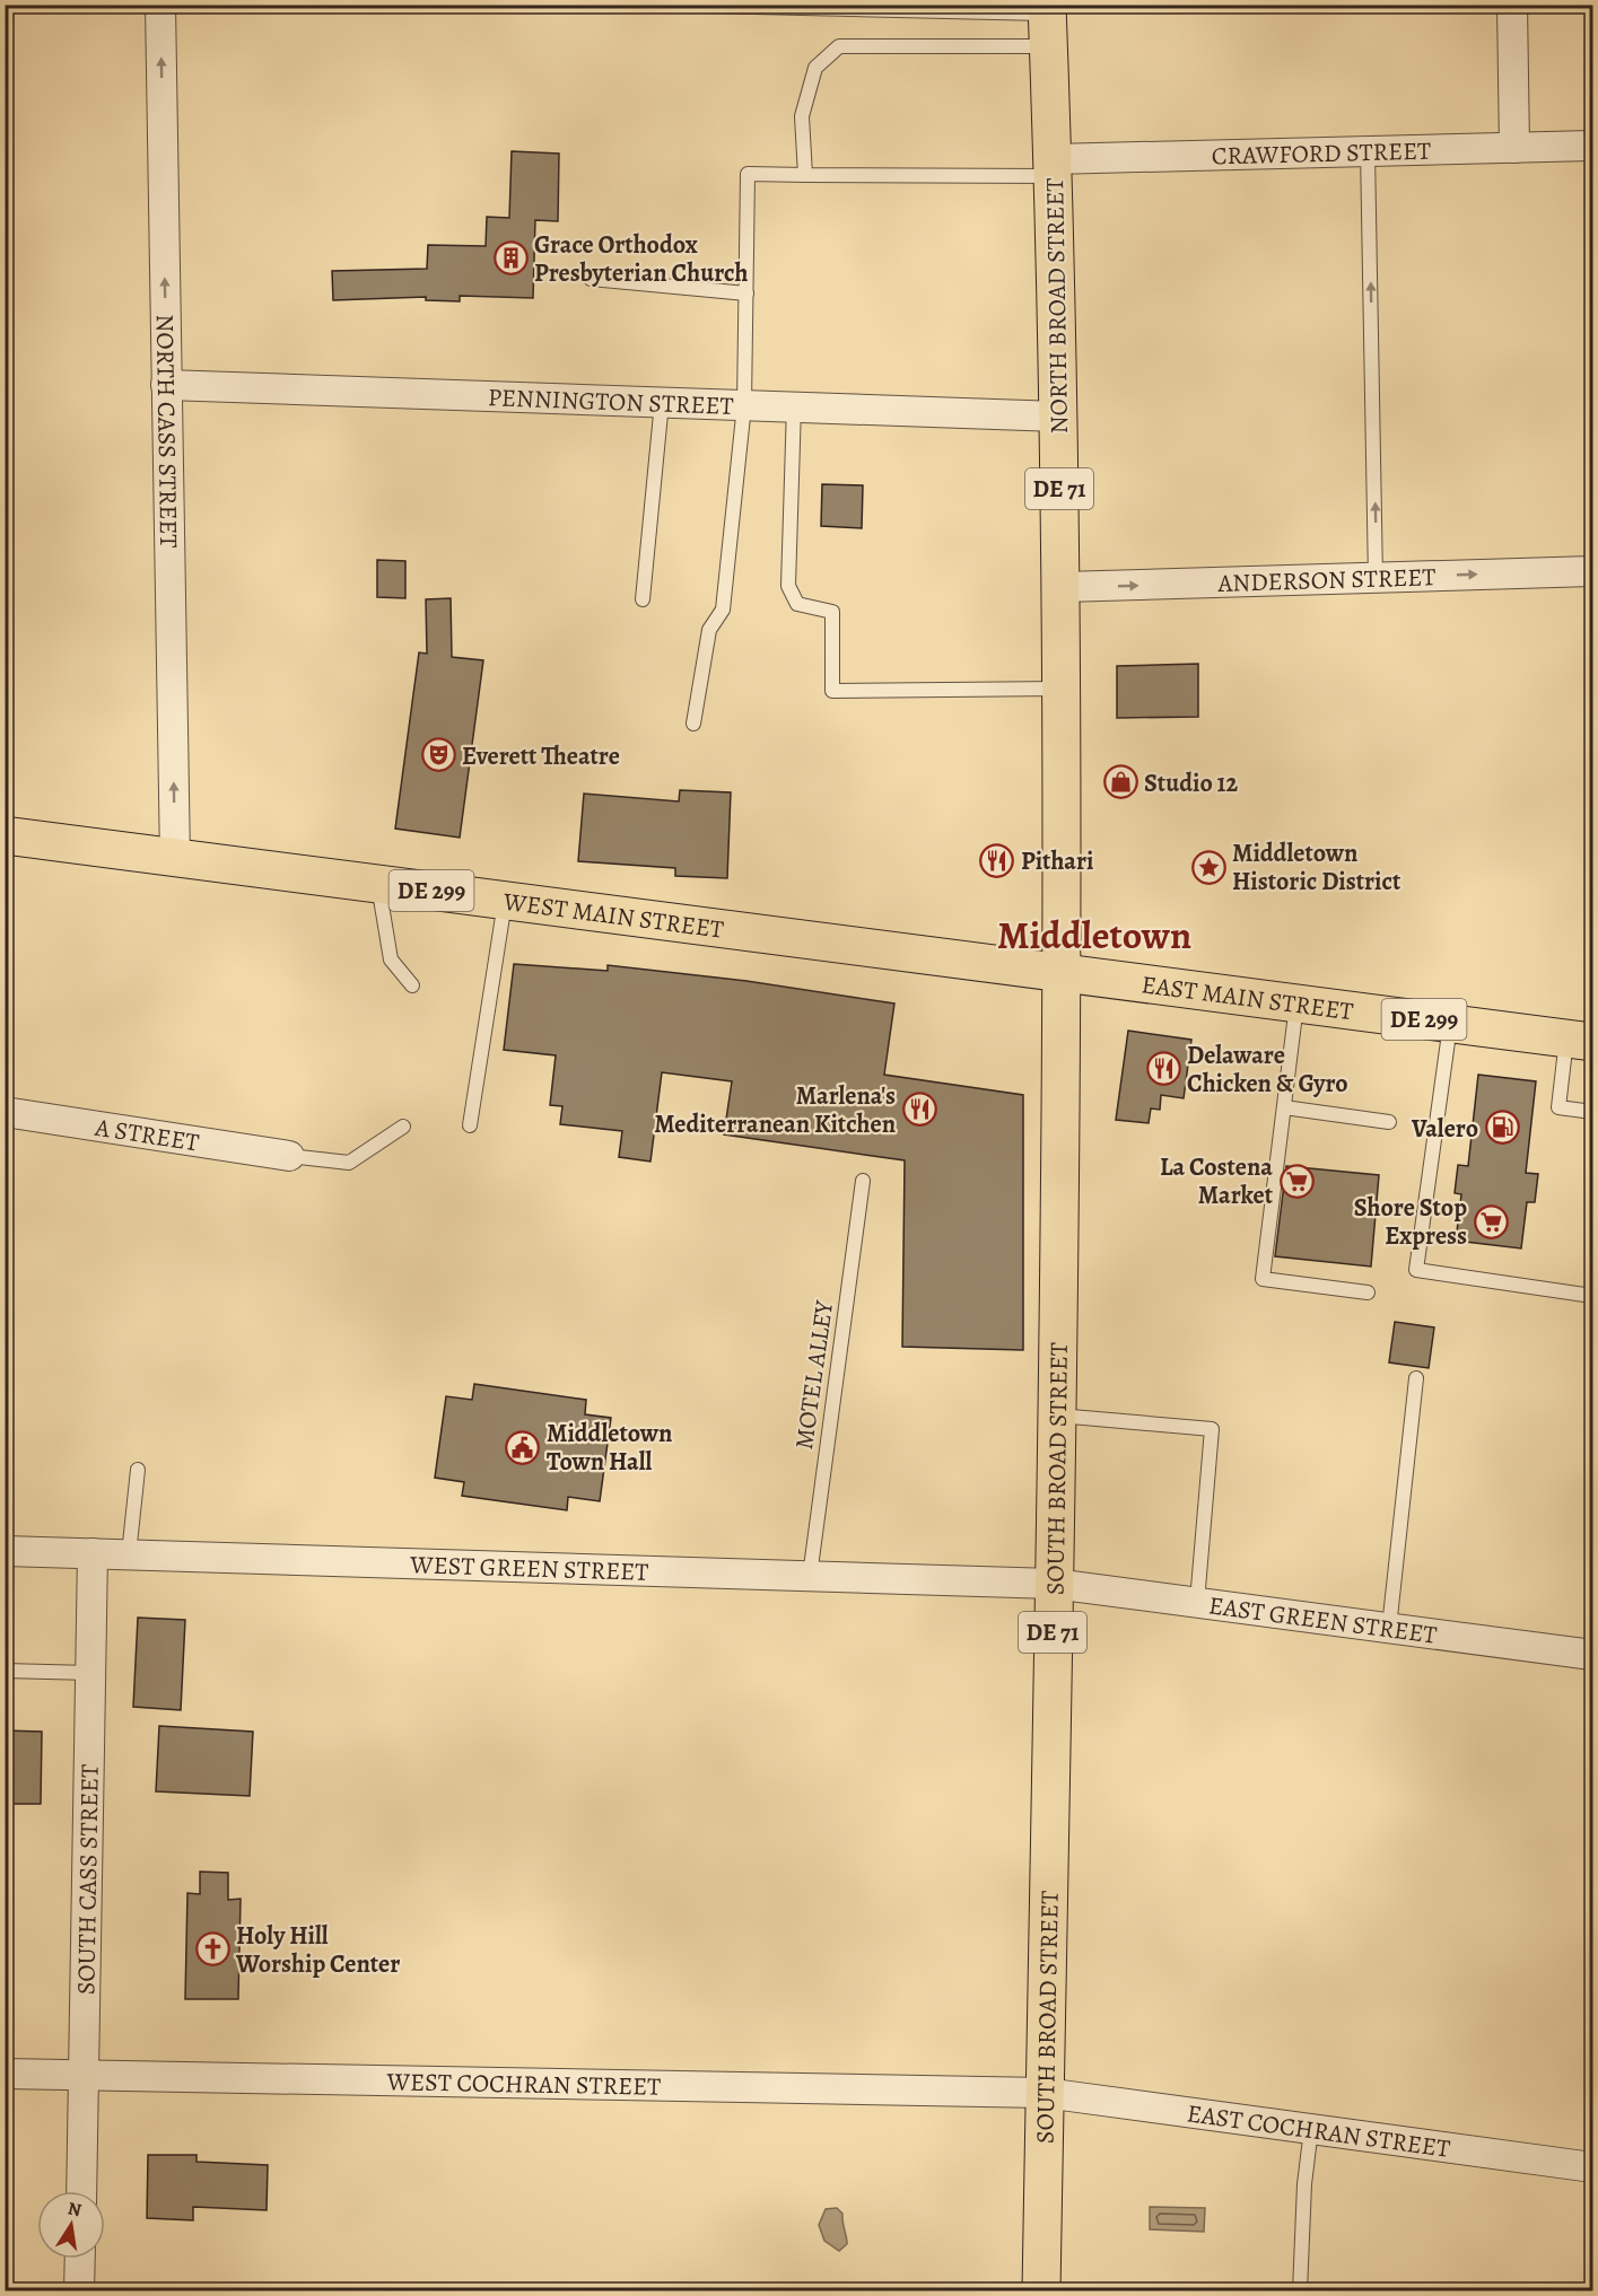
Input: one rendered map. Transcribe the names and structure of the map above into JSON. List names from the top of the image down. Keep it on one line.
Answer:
{"streets":{"main road":["NORTH BROAD STREET","DE 71","DE 299","WEST MAIN STREET","EAST MAIN STREET","SOUTH BROAD STREET"],"street":["CRAWFORD STREET","PENNINGTON STREET","NORTH CASS STREET","ANDERSON STREET","A STREET","WEST GREEN STREET","EAST GREEN STREET","SOUTH CASS STREET","WEST COCHRAN STREET","EAST COCHRAN STREET"],"lane":["MOTEL ALLEY"]},"crossings":[["CRAWFORD STREET","NORTH BROAD STREET"],["NORTH BROAD STREET","PENNINGTON STREET"],["NORTH BROAD STREET","ANDERSON STREET"],["NORTH BROAD STREET","WEST MAIN STREET"],["NORTH BROAD STREET","EAST MAIN STREET"],["NORTH BROAD STREET","SOUTH BROAD STREET"],["PENNINGTON STREET","NORTH CASS STREET"],["NORTH CASS STREET","WEST MAIN STREET"],["WEST MAIN STREET","EAST MAIN STREET"],["WEST MAIN STREET","SOUTH BROAD STREET"],["EAST MAIN STREET","SOUTH BROAD STREET"],["MOTEL ALLEY","WEST GREEN STREET"],["SOUTH BROAD STREET","WEST GREEN STREET"],["SOUTH BROAD STREET","EAST GREEN STREET"],["SOUTH BROAD STREET","WEST COCHRAN STREET"],["SOUTH BROAD STREET","EAST COCHRAN STREET"],["WEST GREEN STREET","EAST GREEN STREET"],["WEST GREEN STREET","SOUTH CASS STREET"],["SOUTH CASS STREET","WEST COCHRAN STREET"],["WEST COCHRAN STREET","EAST COCHRAN STREET"]],"one_way":["NORTH CASS STREET","ANDERSON STREET"],"districts":["Middletown"],"places":{"building":["Grace Orthodox Presbyterian Church"],"theatre":["Everett Theatre"],"shop":["Studio 12"],"restaurant":["Pithari","Delaware Chicken & Gyro","Marlena's Mediterranean Kitchen"],"place":["Middletown Historic District"],"fuel station":["Valero"],"supermarket":["La Costena Market","Shore Stop Express"],"public building":["Middletown Town Hall"],"church":["Holy Hill Worship Center"]},"north":"top"}
